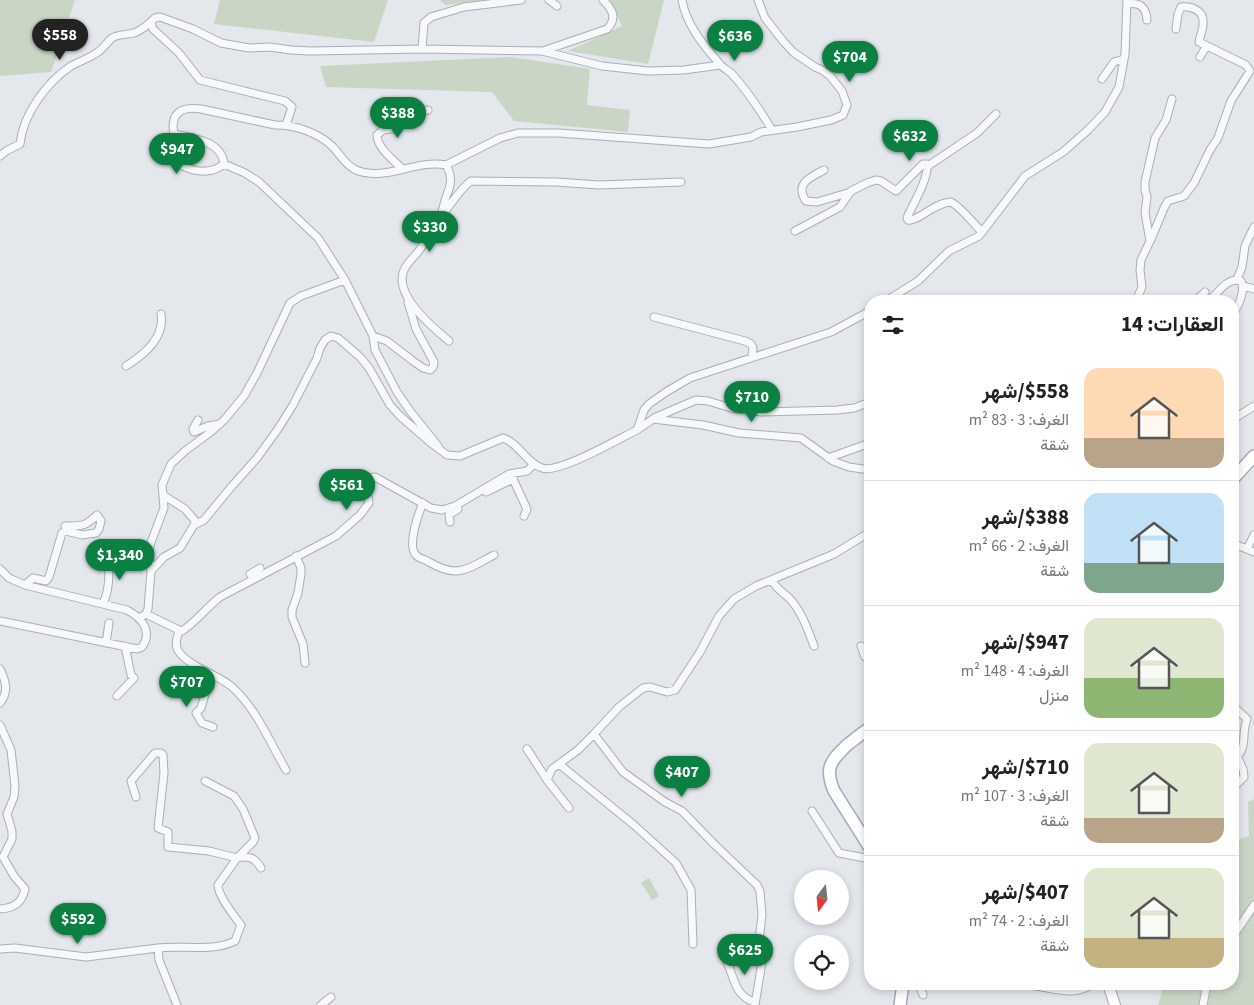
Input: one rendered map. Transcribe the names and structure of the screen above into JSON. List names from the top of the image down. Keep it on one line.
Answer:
{"north":"bottom","page":{"price":["$558","$636","$704","$388","$632","$947","$330","$710","$561","$1,340","$707","$407","$592","$625"],"heading":"العقارات: 14","list":[{"name":"$558/شهر","note":"الغرف: 3 · 83 m² · شقة"},{"name":"$388/شهر","note":"الغرف: 2 · 66 m² · شقة"},{"name":"$947/شهر","note":"الغرف: 4 · 148 m² · منزل"},{"name":"$710/شهر","note":"الغرف: 3 · 107 m² · شقة"},{"name":"$407/شهر","note":"الغرف: 2 · 74 m² · شقة"}]}}
